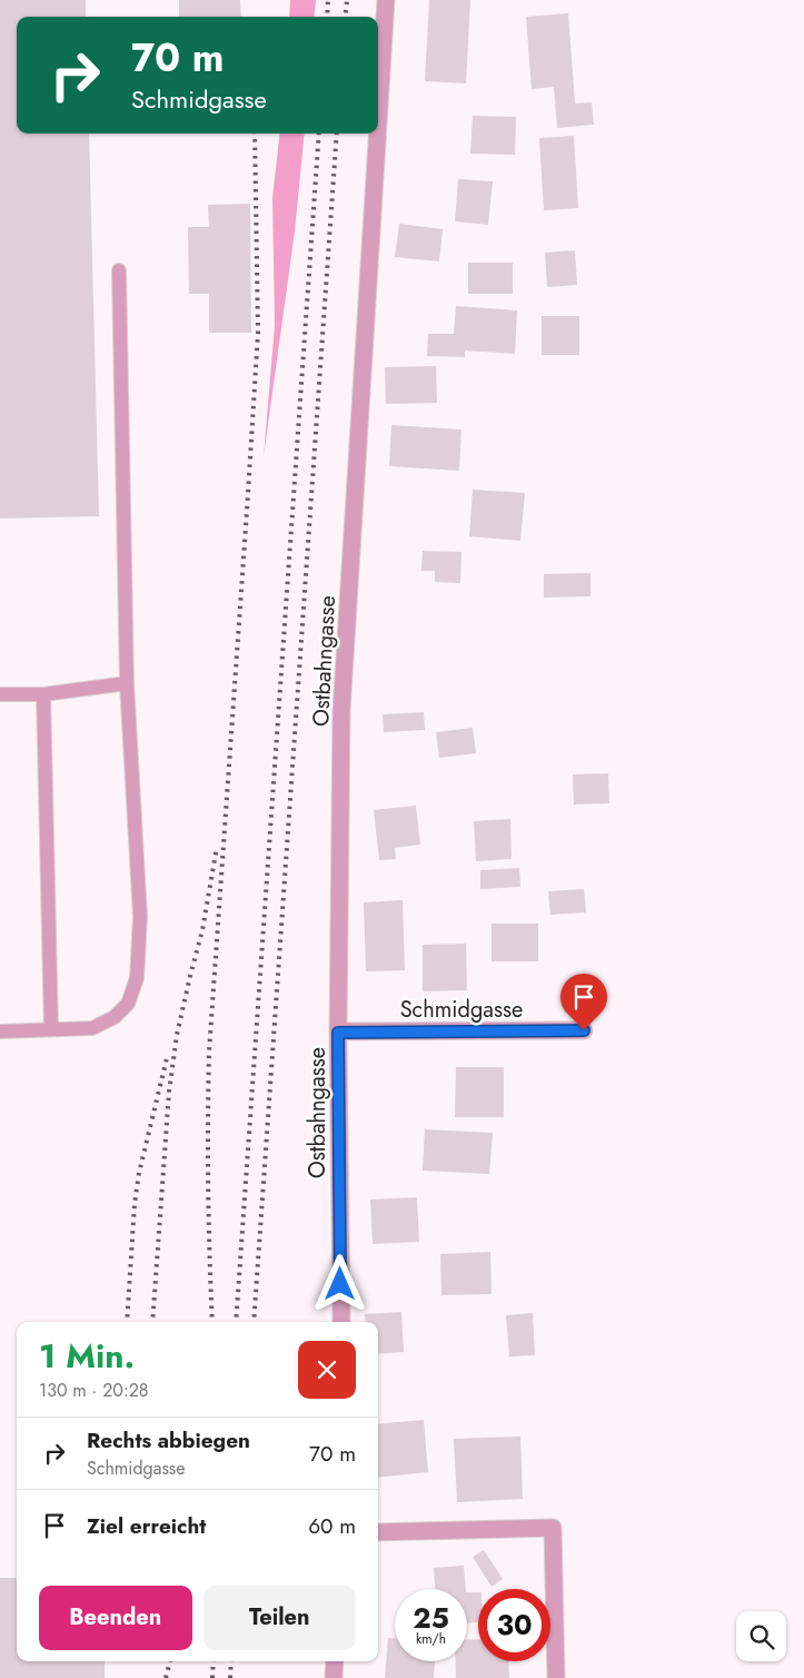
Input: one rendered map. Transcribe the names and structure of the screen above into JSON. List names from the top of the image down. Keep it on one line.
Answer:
{"streets":{"street":["Ostbahngasse","Schmidgasse"]},"crossings":[["Ostbahngasse","Schmidgasse"]],"page":{"turn":["70 m","Schmidgasse"],"heading":["1 Min.","130 m · 20:28"],"list":[{"name":"Rechts abbiegen","note":"Schmidgasse","value":"70 m"},{"name":"Ziel erreicht","value":"60 m"}],"buttons":["Beenden","Teilen"],"speed":"25 km/h","limit":"30"}}
